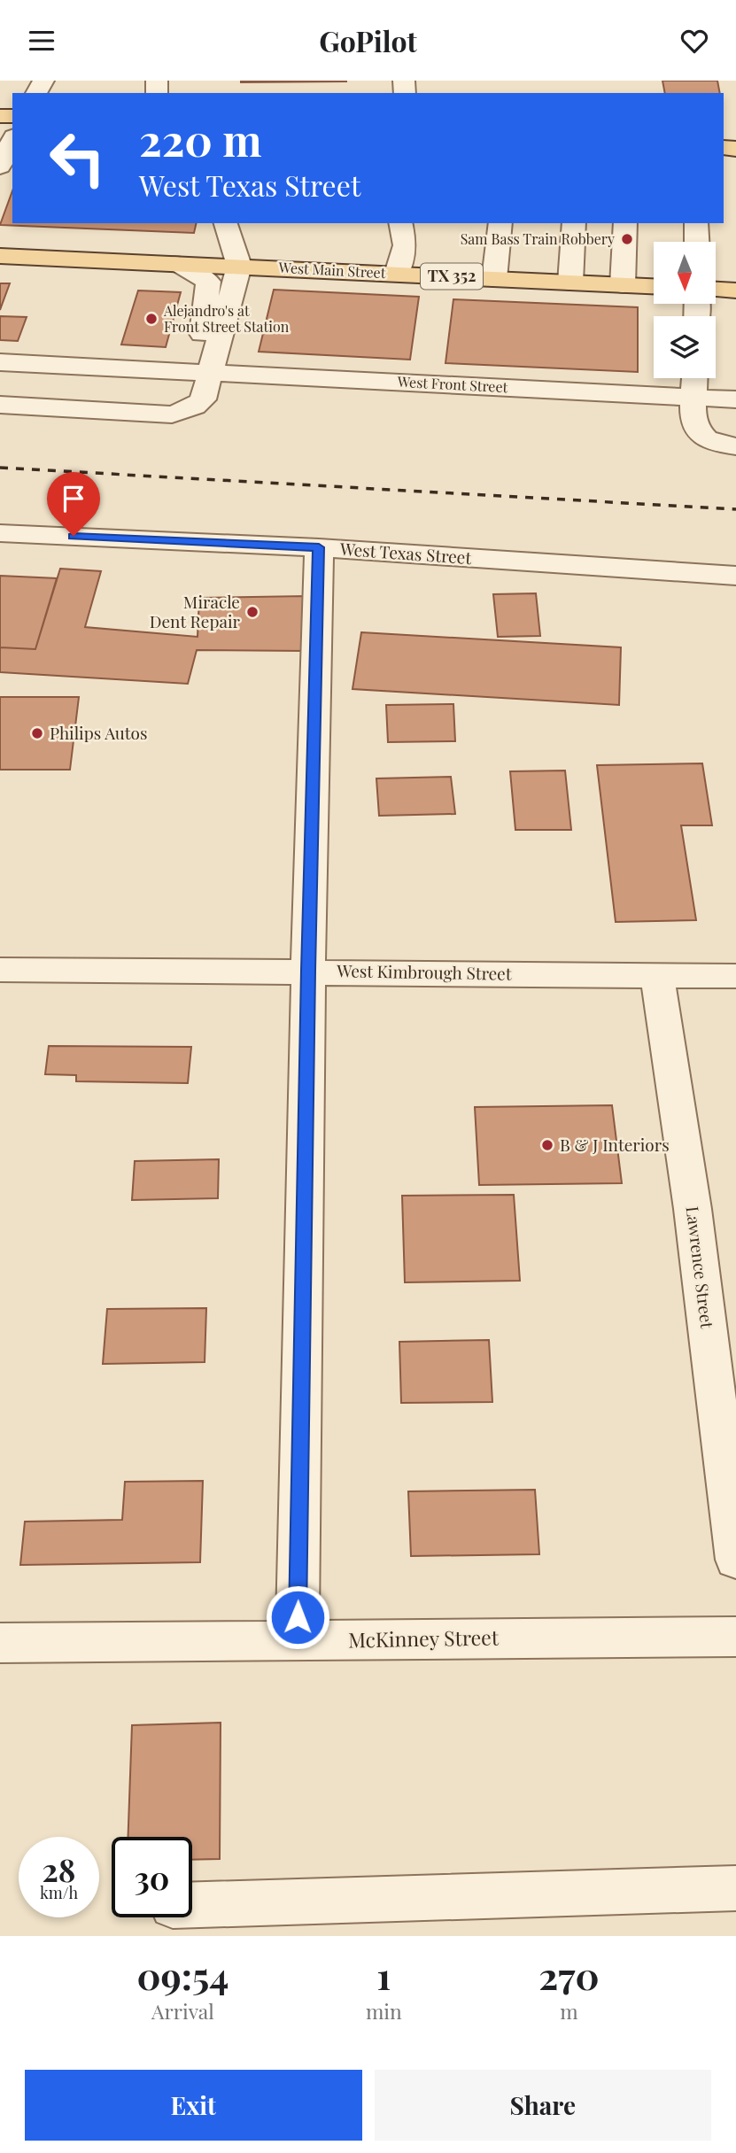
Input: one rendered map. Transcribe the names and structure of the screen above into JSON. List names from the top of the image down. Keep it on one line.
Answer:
{"streets":{"main road":["West Main Street","TX 352"],"street":["West Front Street","West Texas Street","West Kimbrough Street","Lawrence Street","McKinney Street"]},"crossings":[["West Kimbrough Street","Lawrence Street"]],"places":["Sam Bass Train Robbery","Alejandro's at Front Street Station","Miracle Dent Repair","Philips Autos","B & J Interiors"],"north":"bottom","page":{"header":"GoPilot","turn":["220 m","West Texas Street"],"speed":"28 km/h","limit":"30","eta":["09:54","Arrival","1","min","270","m"],"buttons":["Exit","Share"]}}
